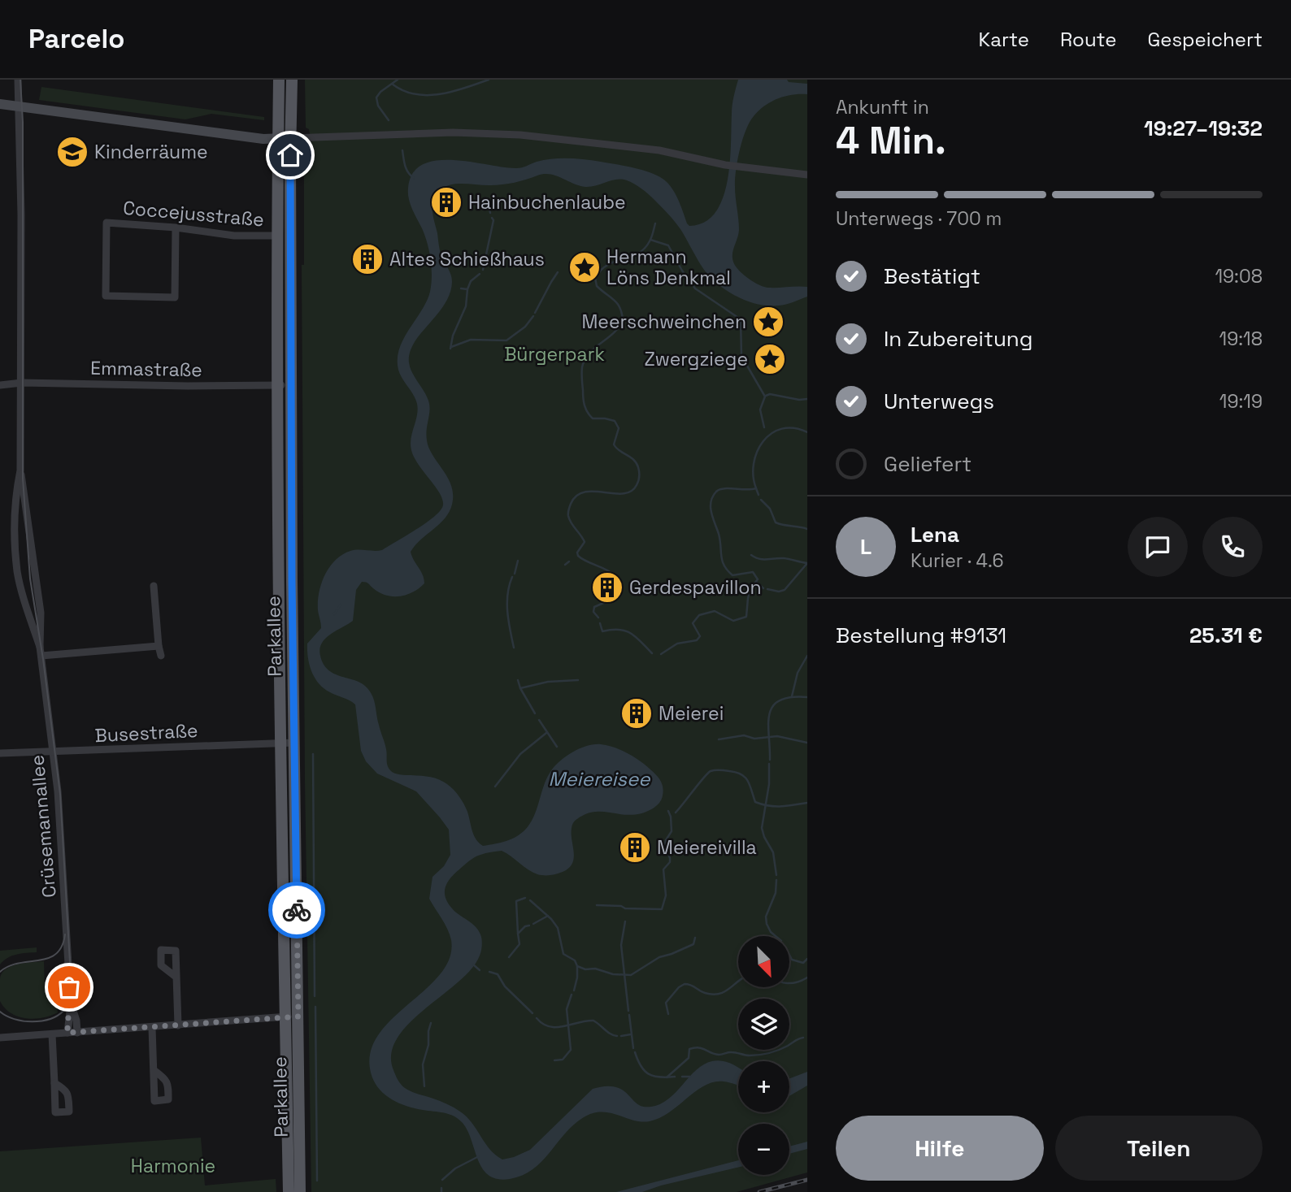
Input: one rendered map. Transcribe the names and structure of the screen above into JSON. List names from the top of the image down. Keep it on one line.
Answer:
{"streets":{"main road":["Parkallee"],"street":["Coccejusstraße","Emmastraße","Busestraße","Crüsemannallee"]},"crossings":[["Coccejusstraße","Parkallee"],["Emmastraße","Parkallee"],["Emmastraße","Crüsemannallee"],["Parkallee","Busestraße"],["Busestraße","Crüsemannallee"]],"water":["Meiereisee"],"parks":["Bürgerpark","Harmonie"],"places":{"school or university":["Kinderräume"],"building":["Hainbuchenlaube","Altes Schießhaus","Gerdespavillon","Meierei","Meiereivilla"],"place":["Hermann Löns Denkmal","Meerschweinchen","Zwergziege"]},"north":"bottom right","page":{"header":"Parcelo","nav":["Karte","Route","Gespeichert"],"heading":["4 Min.","Ankunft in","19:27–19:32"],"panel":["Lena","Kurier · 4.6","Bestellung #9131","25.31 €"],"bar":"Unterwegs · 700 m","list":[["Bestätigt","19:08"],["In Zubereitung","19:18"],["Unterwegs","19:19"],"Geliefert"],"round":"L","map_buttons":["+","−"],"buttons":["Hilfe","Teilen"]}}
